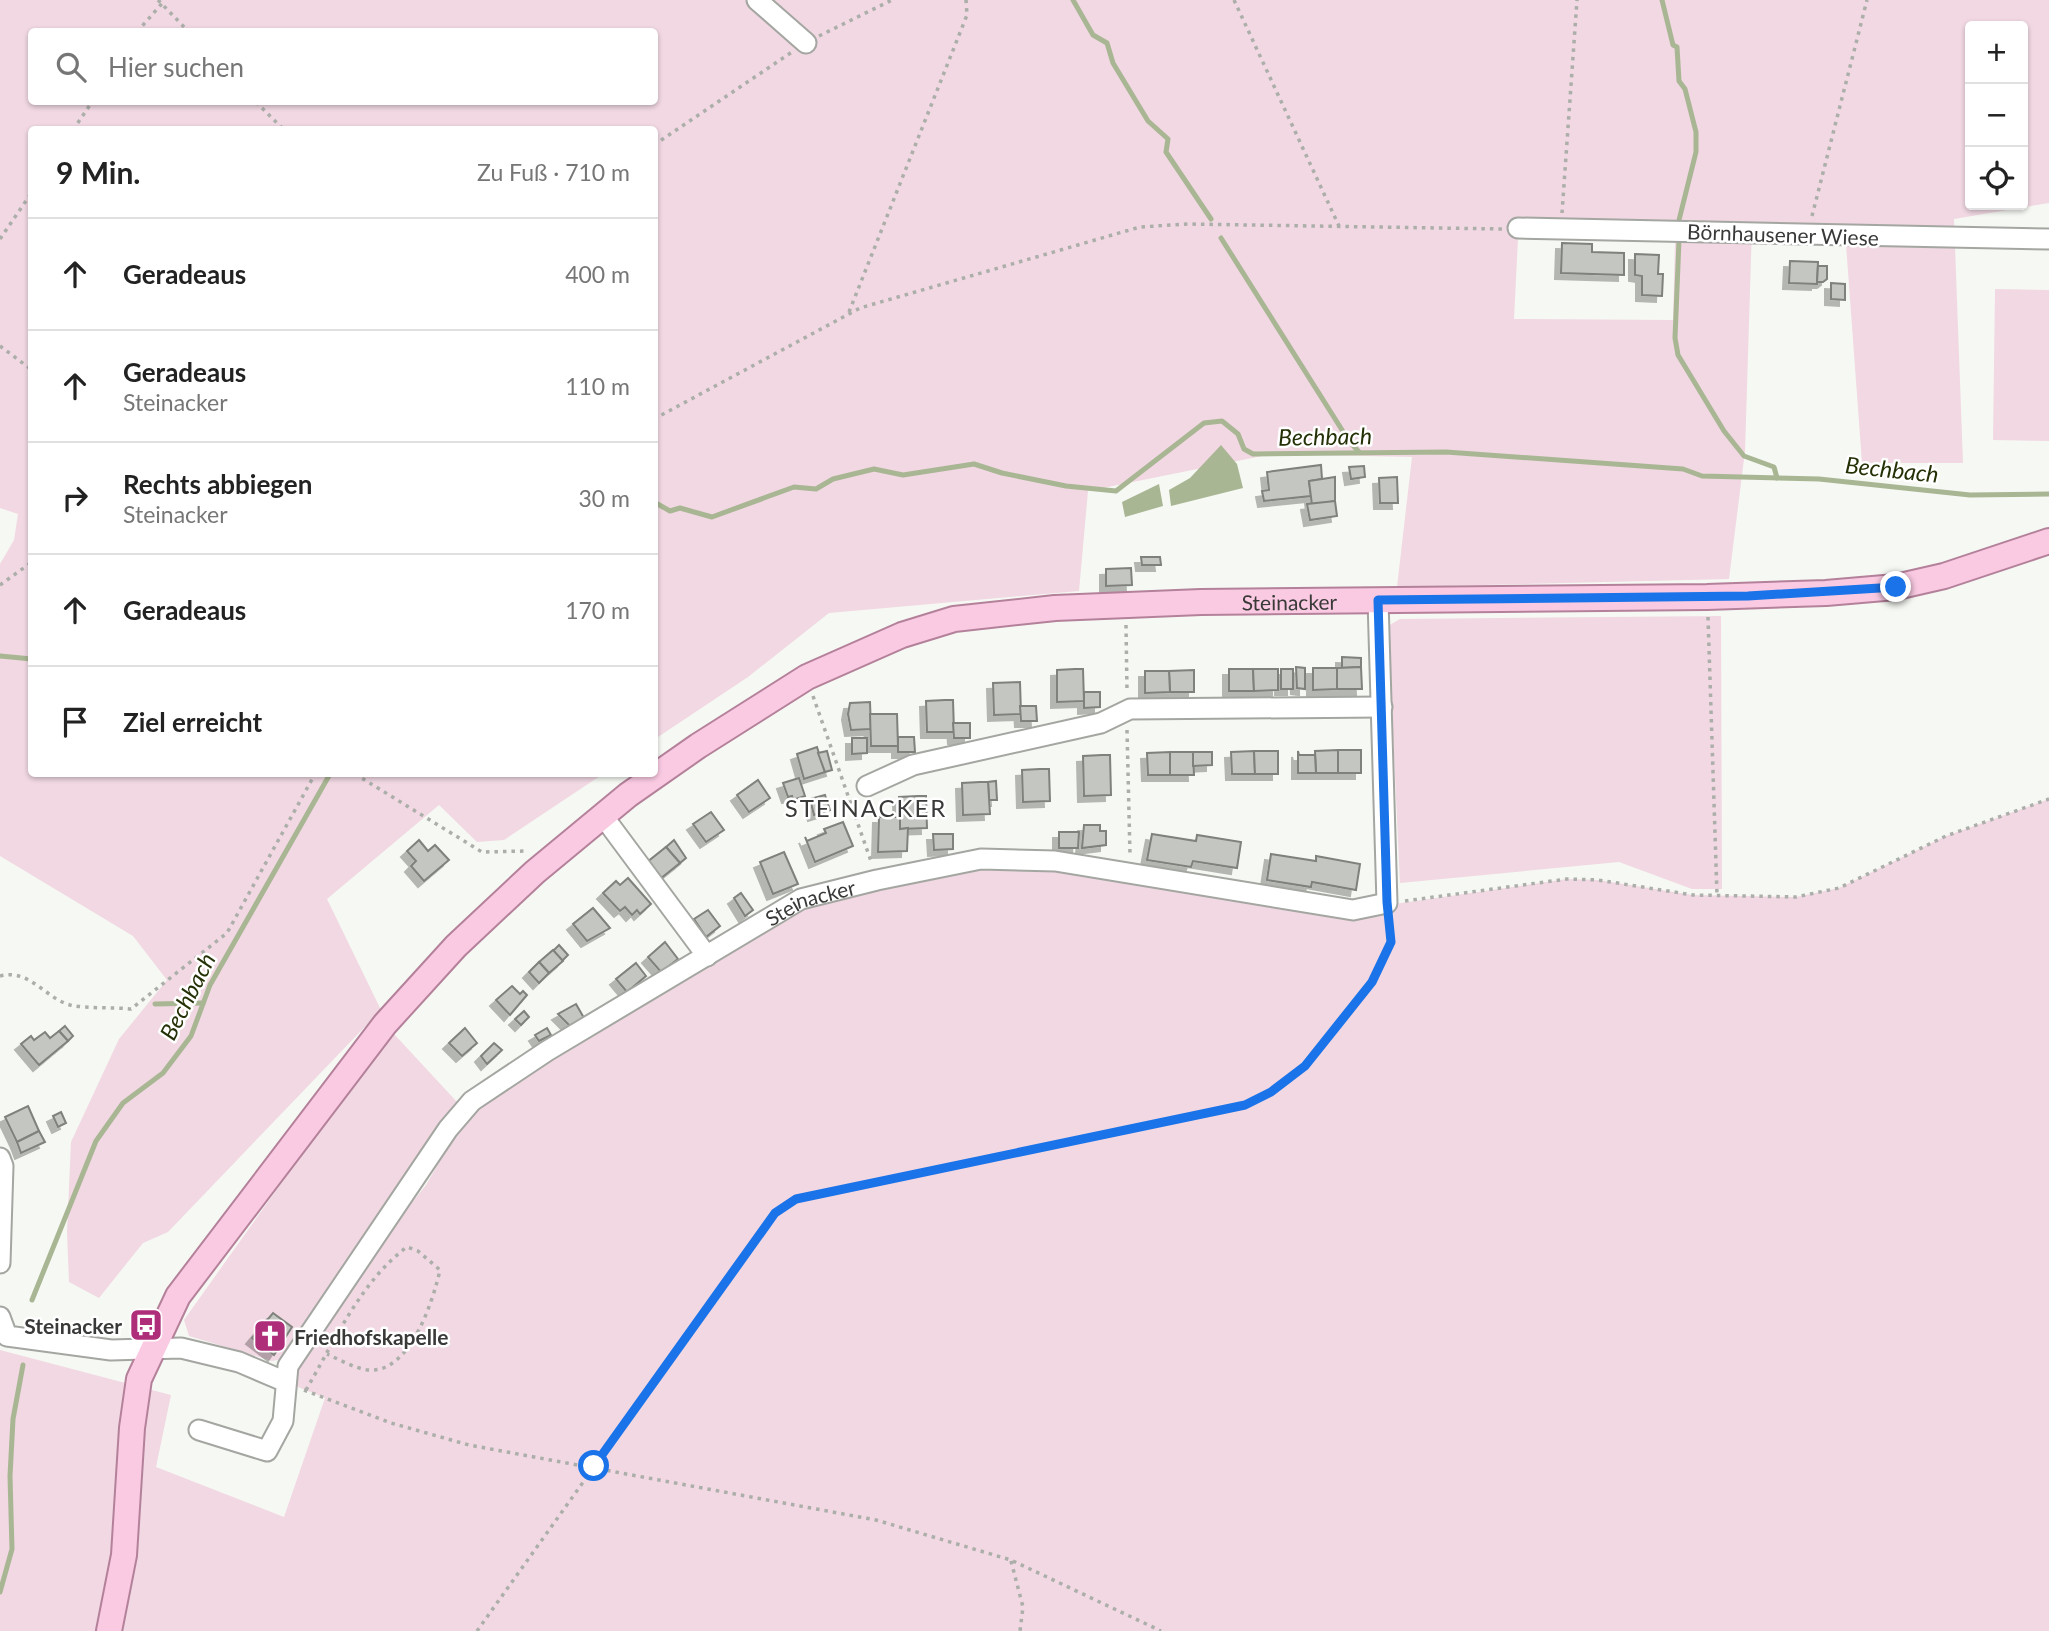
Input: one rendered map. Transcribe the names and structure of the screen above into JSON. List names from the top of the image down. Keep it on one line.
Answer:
{"streets":{"main road":["Steinacker"],"street":["Börnhausener Wiese"]},"districts":["STEINACKER"],"water":["Bechbach"],"places":{"bus stop":["Steinacker"],"church":["Friedhofskapelle"]},"page":{"map_buttons":["+","−"],"search":"Hier suchen","heading":["9 Min.","Zu Fuß · 710 m"],"list":[["Geradeaus","400 m"],["Geradeaus","Steinacker","110 m"],["Rechts abbiegen","Steinacker","30 m"],["Geradeaus","170 m"],"Ziel erreicht"]}}
